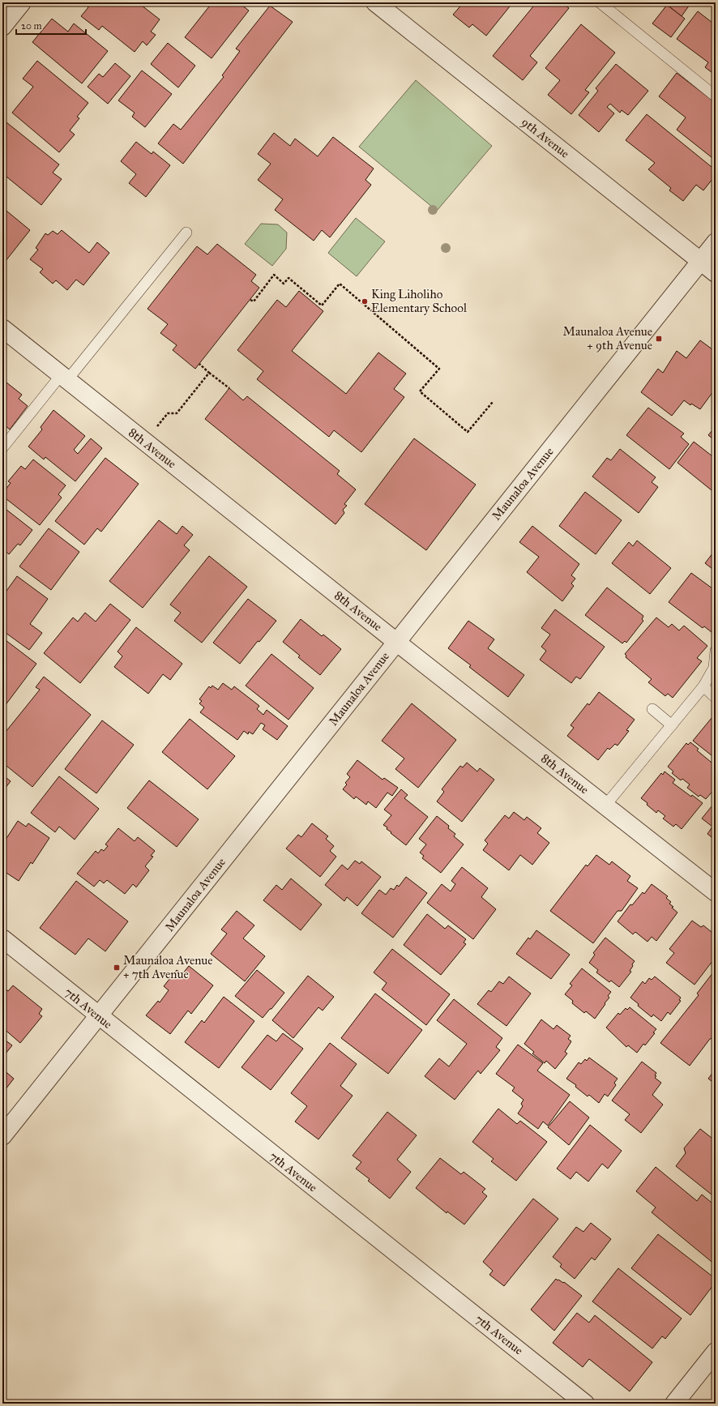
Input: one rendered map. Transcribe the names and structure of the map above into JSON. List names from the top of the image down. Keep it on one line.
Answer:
{"streets":{"street":["9th Avenue","8th Avenue","Maunaloa Avenue","7th Avenue"]},"crossings":[["9th Avenue","Maunaloa Avenue"],["8th Avenue","Maunaloa Avenue"],["Maunaloa Avenue","7th Avenue"]],"places":{"other":["King Liholiho Elementary School"],"transit":["Maunaloa Avenue + 9th Avenue","Maunaloa Avenue + 7th Avenue"]},"scale_bar":"20 m"}
